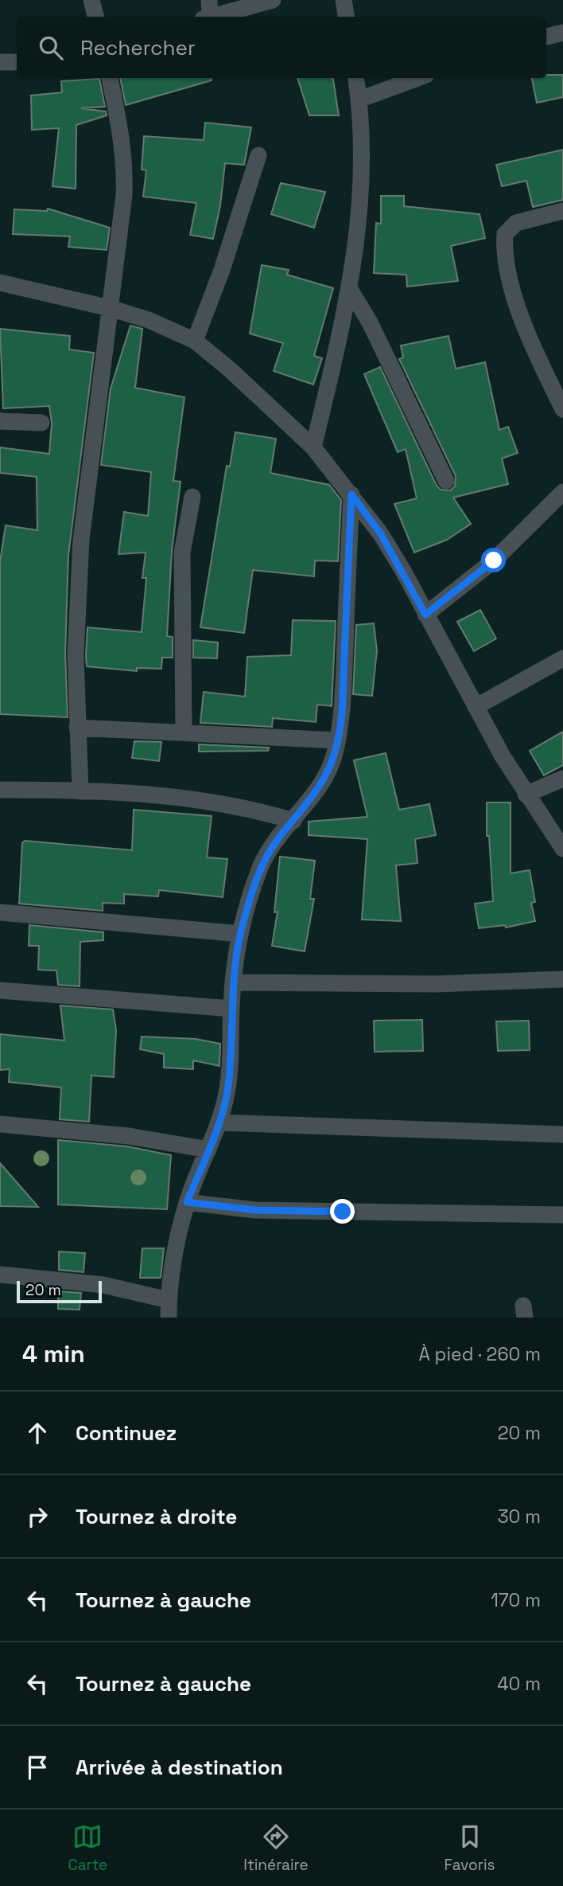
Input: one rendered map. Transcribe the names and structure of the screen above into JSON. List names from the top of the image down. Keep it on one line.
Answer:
{"scale_bar":"20 m","page":{"search":"Rechercher","scale":"20 m","heading":["4 min","À pied · 260 m"],"list":[["Continuez","20 m"],["Tournez à droite","30 m"],["Tournez à gauche","170 m"],["Tournez à gauche","40 m"],"Arrivée à destination"],"nav":["Carte","Itinéraire","Favoris"]}}
